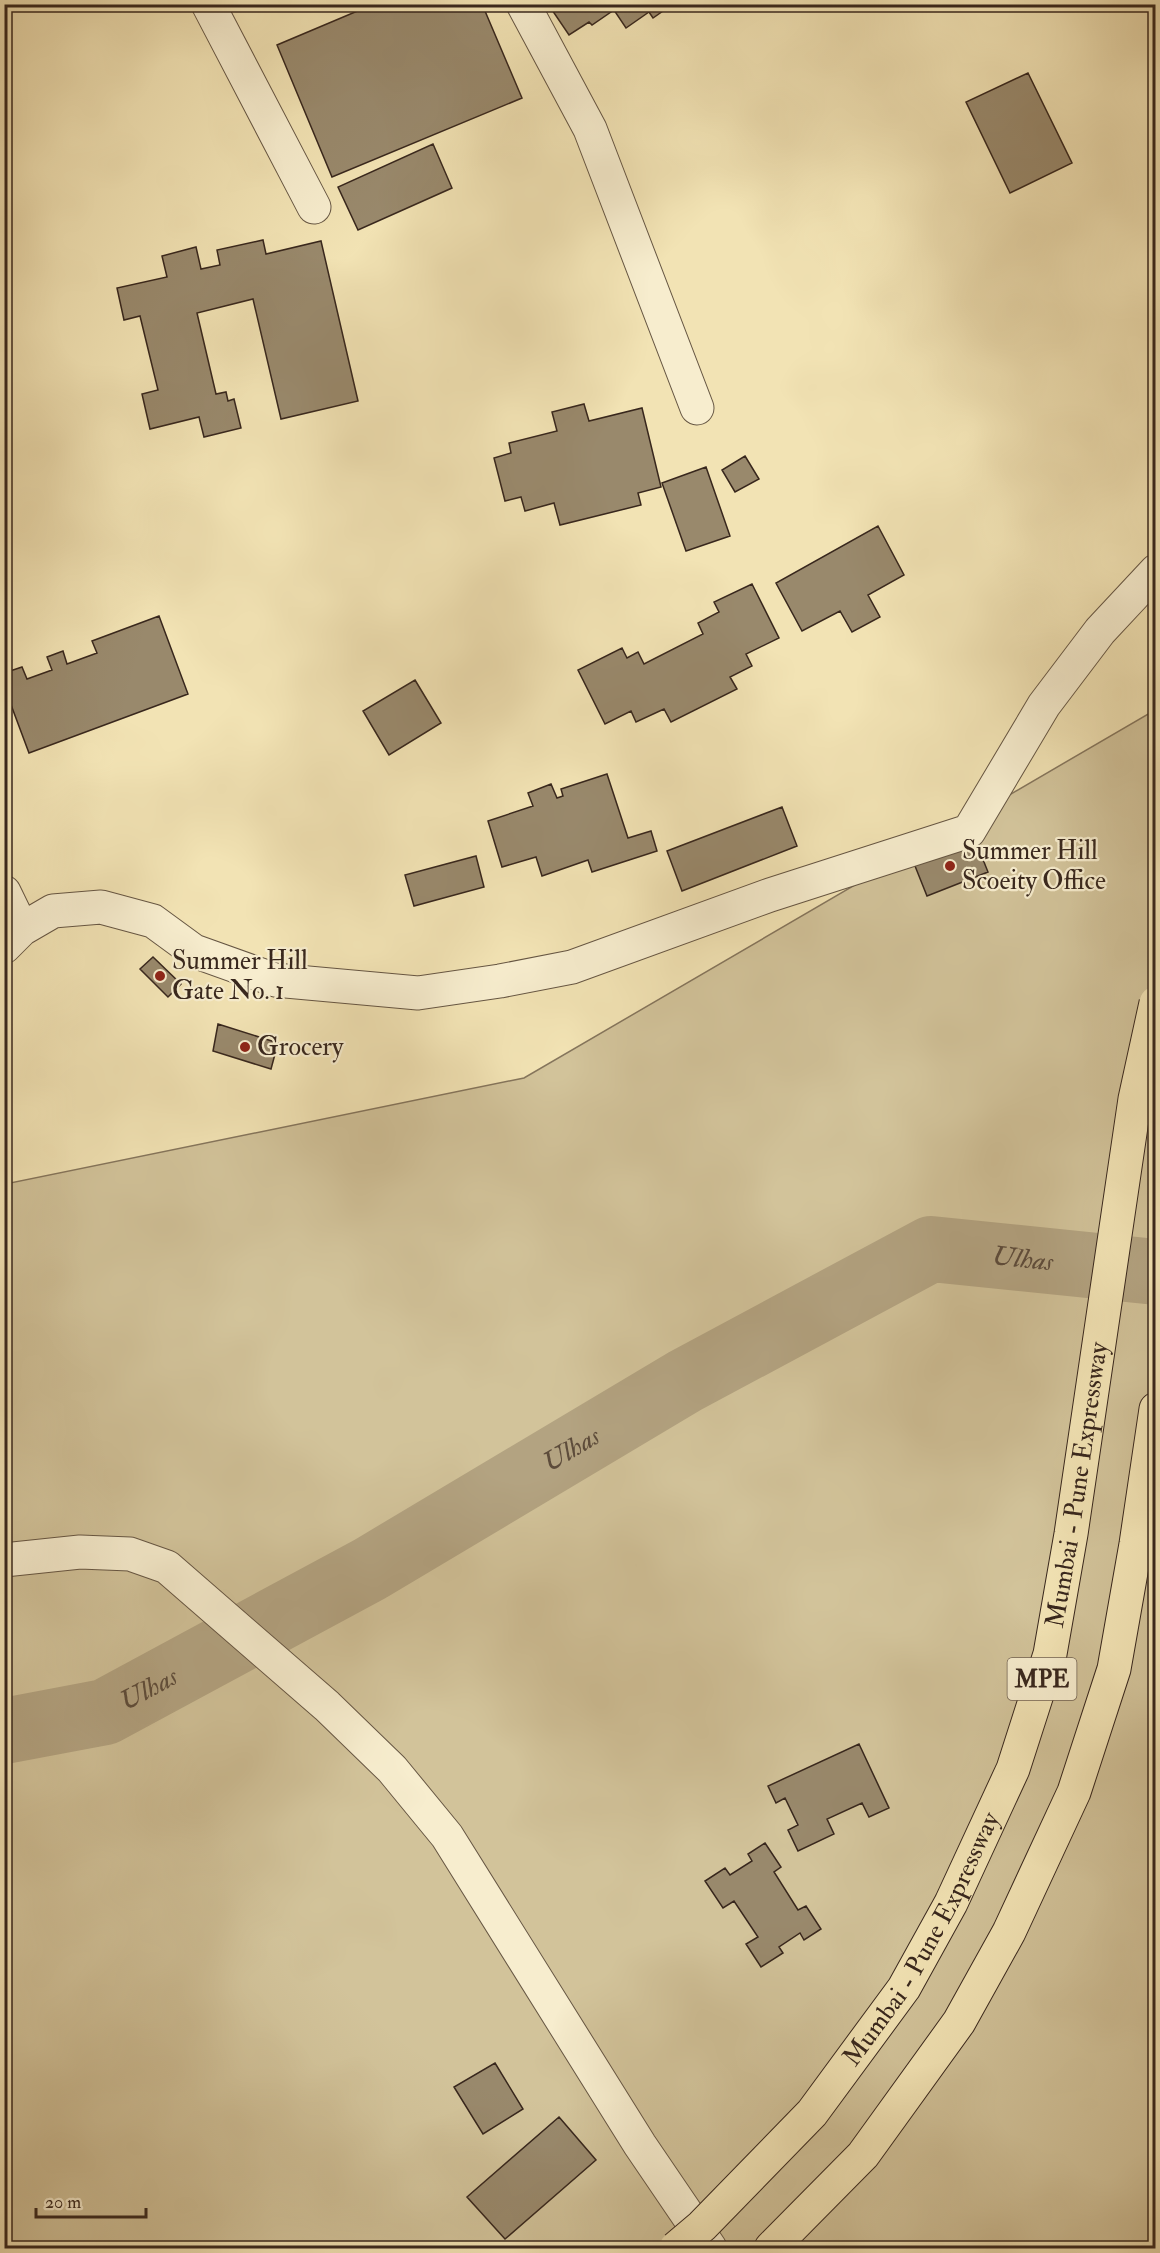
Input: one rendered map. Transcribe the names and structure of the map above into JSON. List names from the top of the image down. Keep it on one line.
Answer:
{"streets":{"highway":["Mumbai - Pune Expressway","MPE"]},"water":["Ulhas"],"places":["Summer Hill Scoeity Office","Summer Hill Gate No. 1","Grocery"],"scale_bar":"20 m"}
